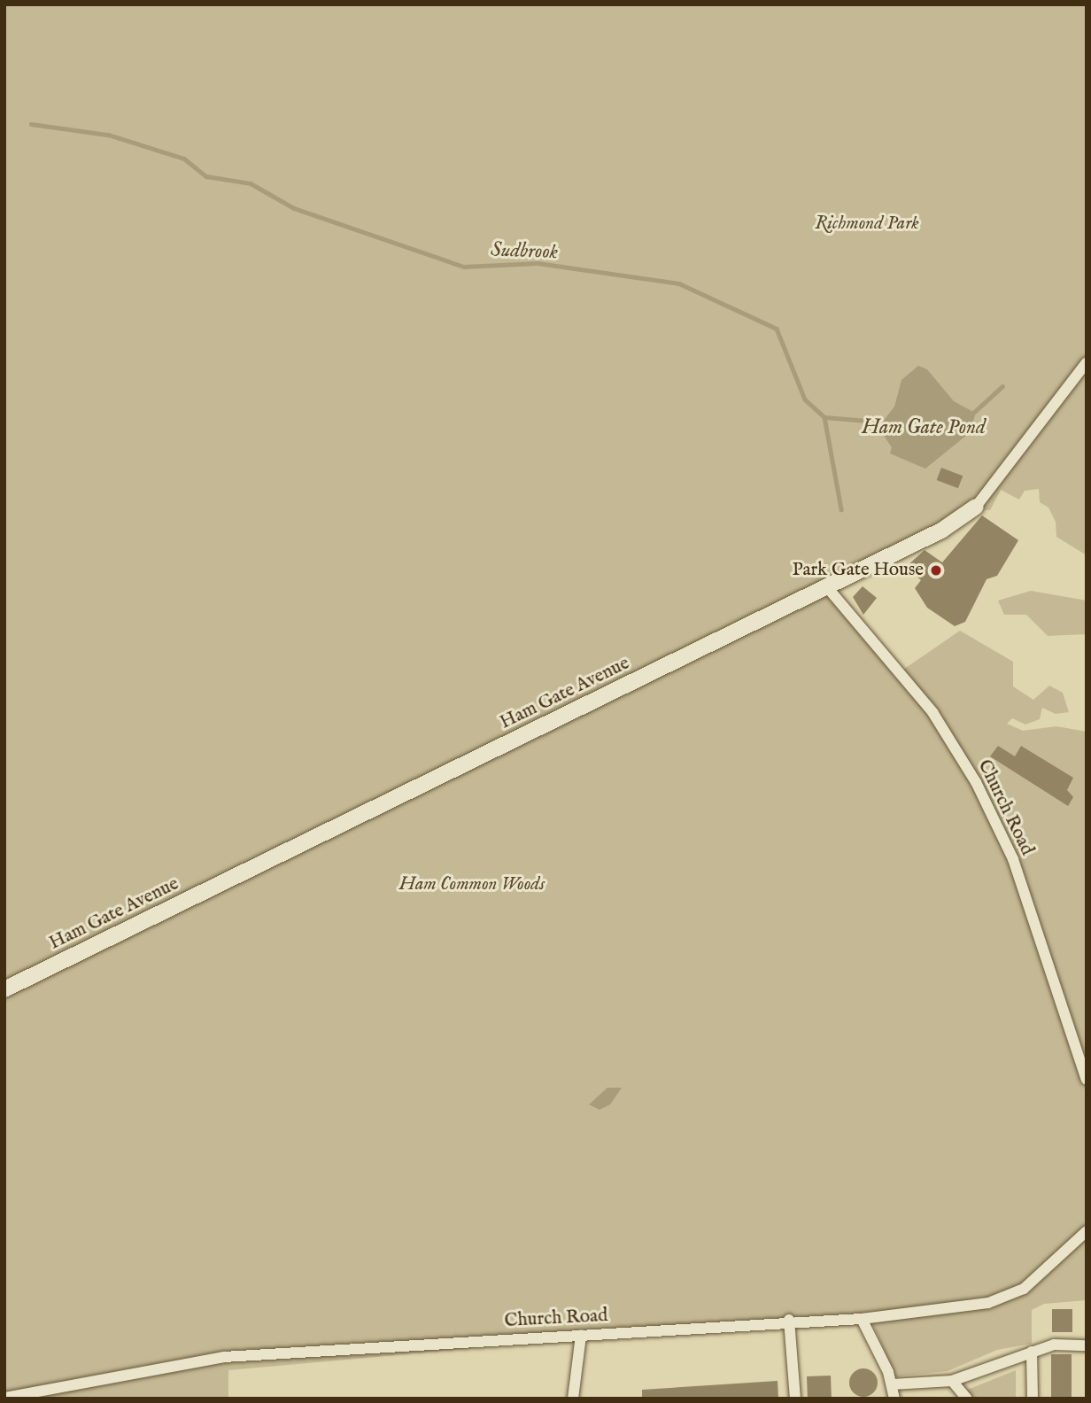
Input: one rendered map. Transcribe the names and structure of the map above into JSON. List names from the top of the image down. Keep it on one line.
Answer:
{"streets":{"main road":["Ham Gate Avenue"],"street":["Church Road"]},"crossings":[["Ham Gate Avenue","Church Road"]],"water":["Sudbrook","Ham Gate Pond"],"parks":["Richmond Park","Ham Common Woods"],"places":["Park Gate House"]}
